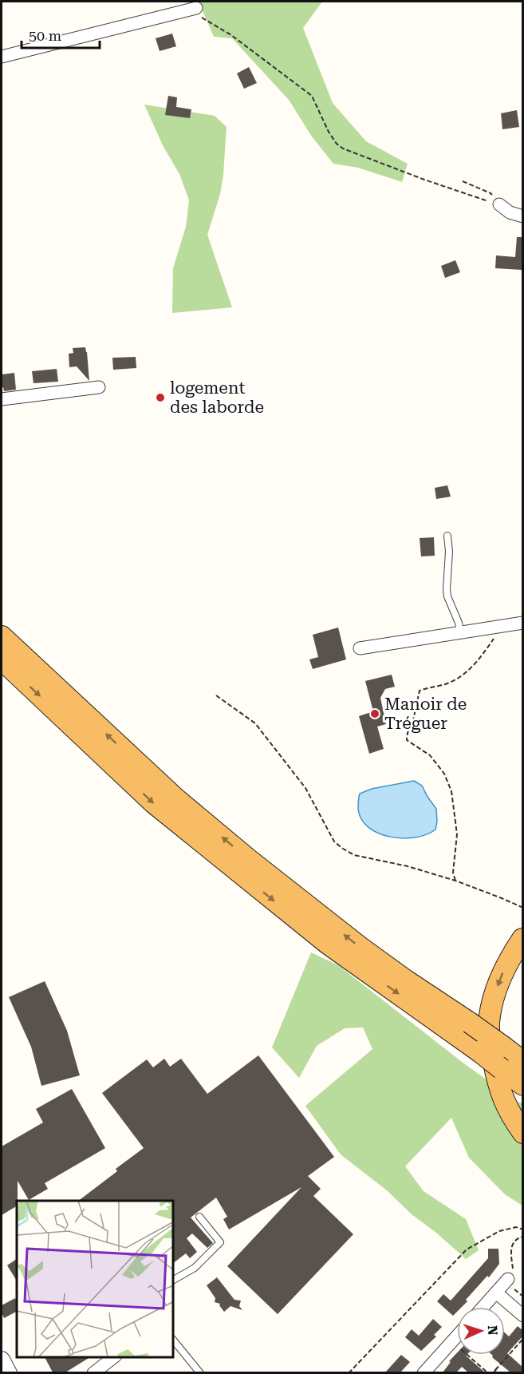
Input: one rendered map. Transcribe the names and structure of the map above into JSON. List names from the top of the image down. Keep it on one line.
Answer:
{"places":["logement des laborde","Manoir de Tréguer"],"scale_bar":"50 m","north":"right"}
